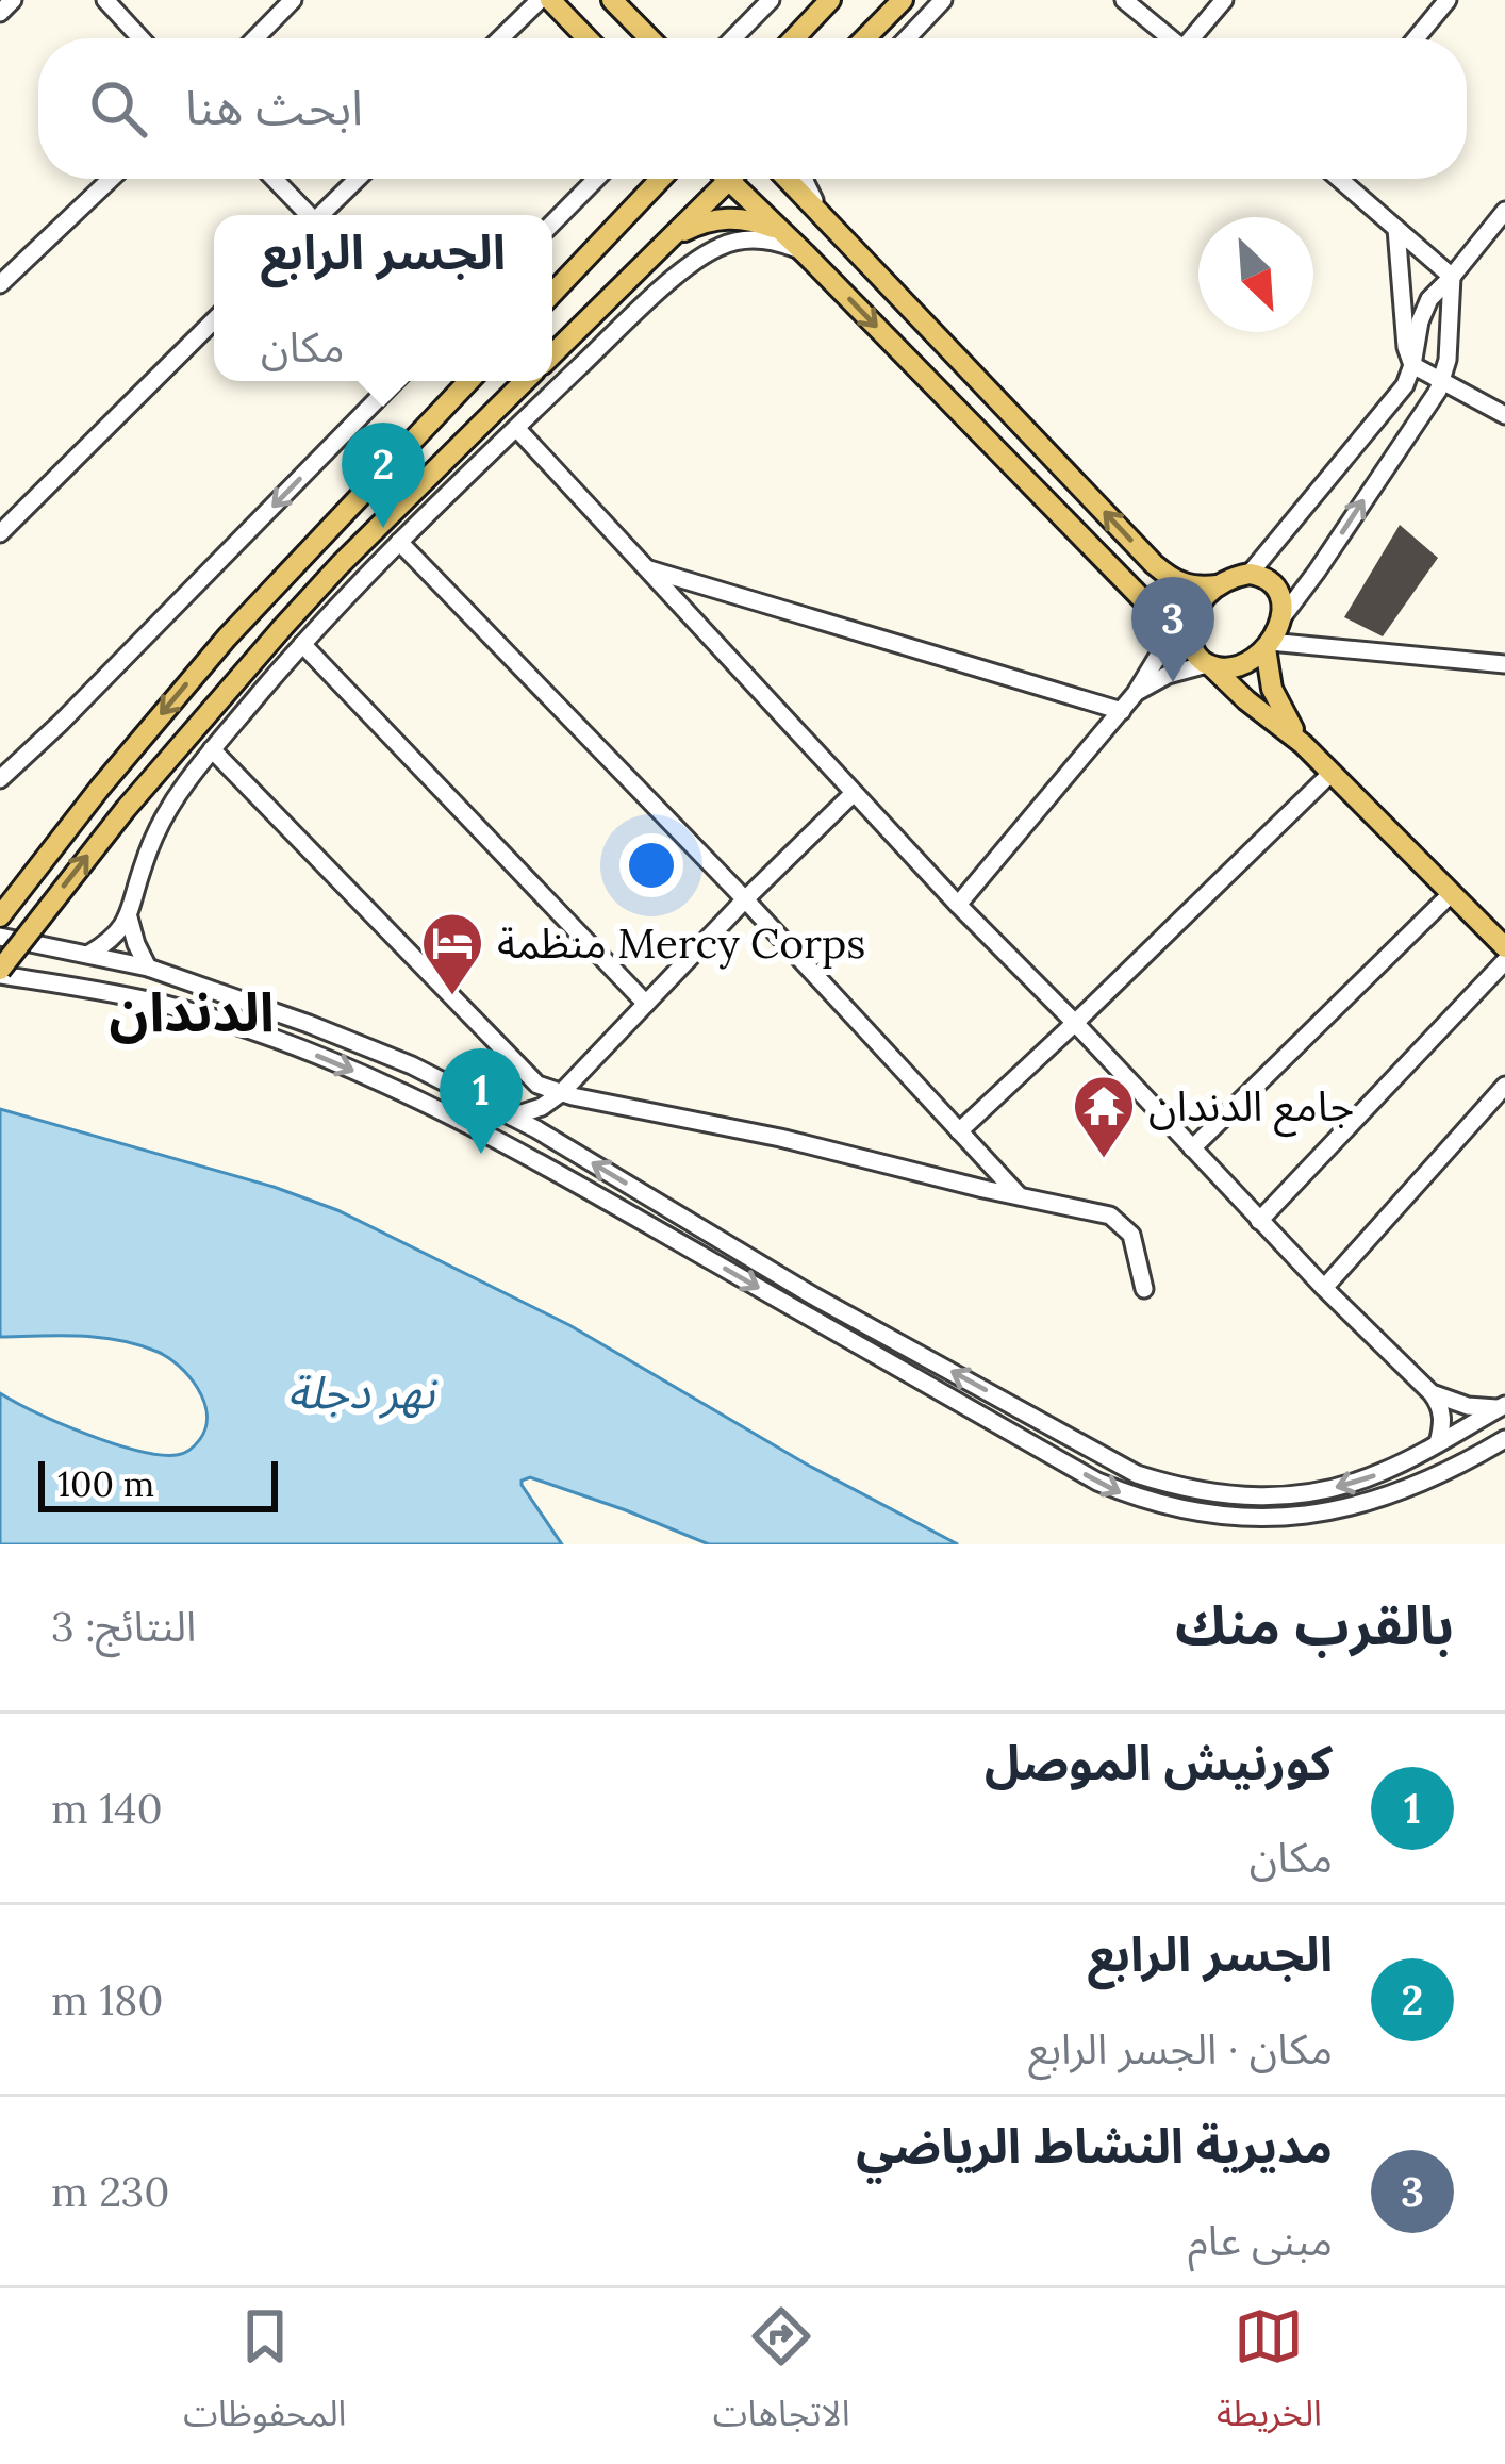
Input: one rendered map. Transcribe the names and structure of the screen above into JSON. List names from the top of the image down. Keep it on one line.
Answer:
{"districts":["الدندان"],"water":["نهر دجلة"],"places":{"hotel":["منظمة Mercy Corps"],"temple":["جامع الدندان"]},"scale_bar":"100 m","north":"bottom right","page":{"search":"ابحث هنا","popup":["الجسر الرابع","مكان"],"pins":["2","3","1"],"scale":"100 m","heading":["بالقرب منك","النتائج: 3"],"list":[{"mark":"1","name":"كورنيش الموصل","note":"مكان","value":"140 m"},{"mark":"2","name":"الجسر الرابع","note":"مكان · الجسر الرابع","value":"180 m"},{"mark":"3","name":"مديرية النشاط الرياضي","note":"مبنى عام","value":"230 m"}],"nav":["الخريطة","الاتجاهات","المحفوظات"]}}
